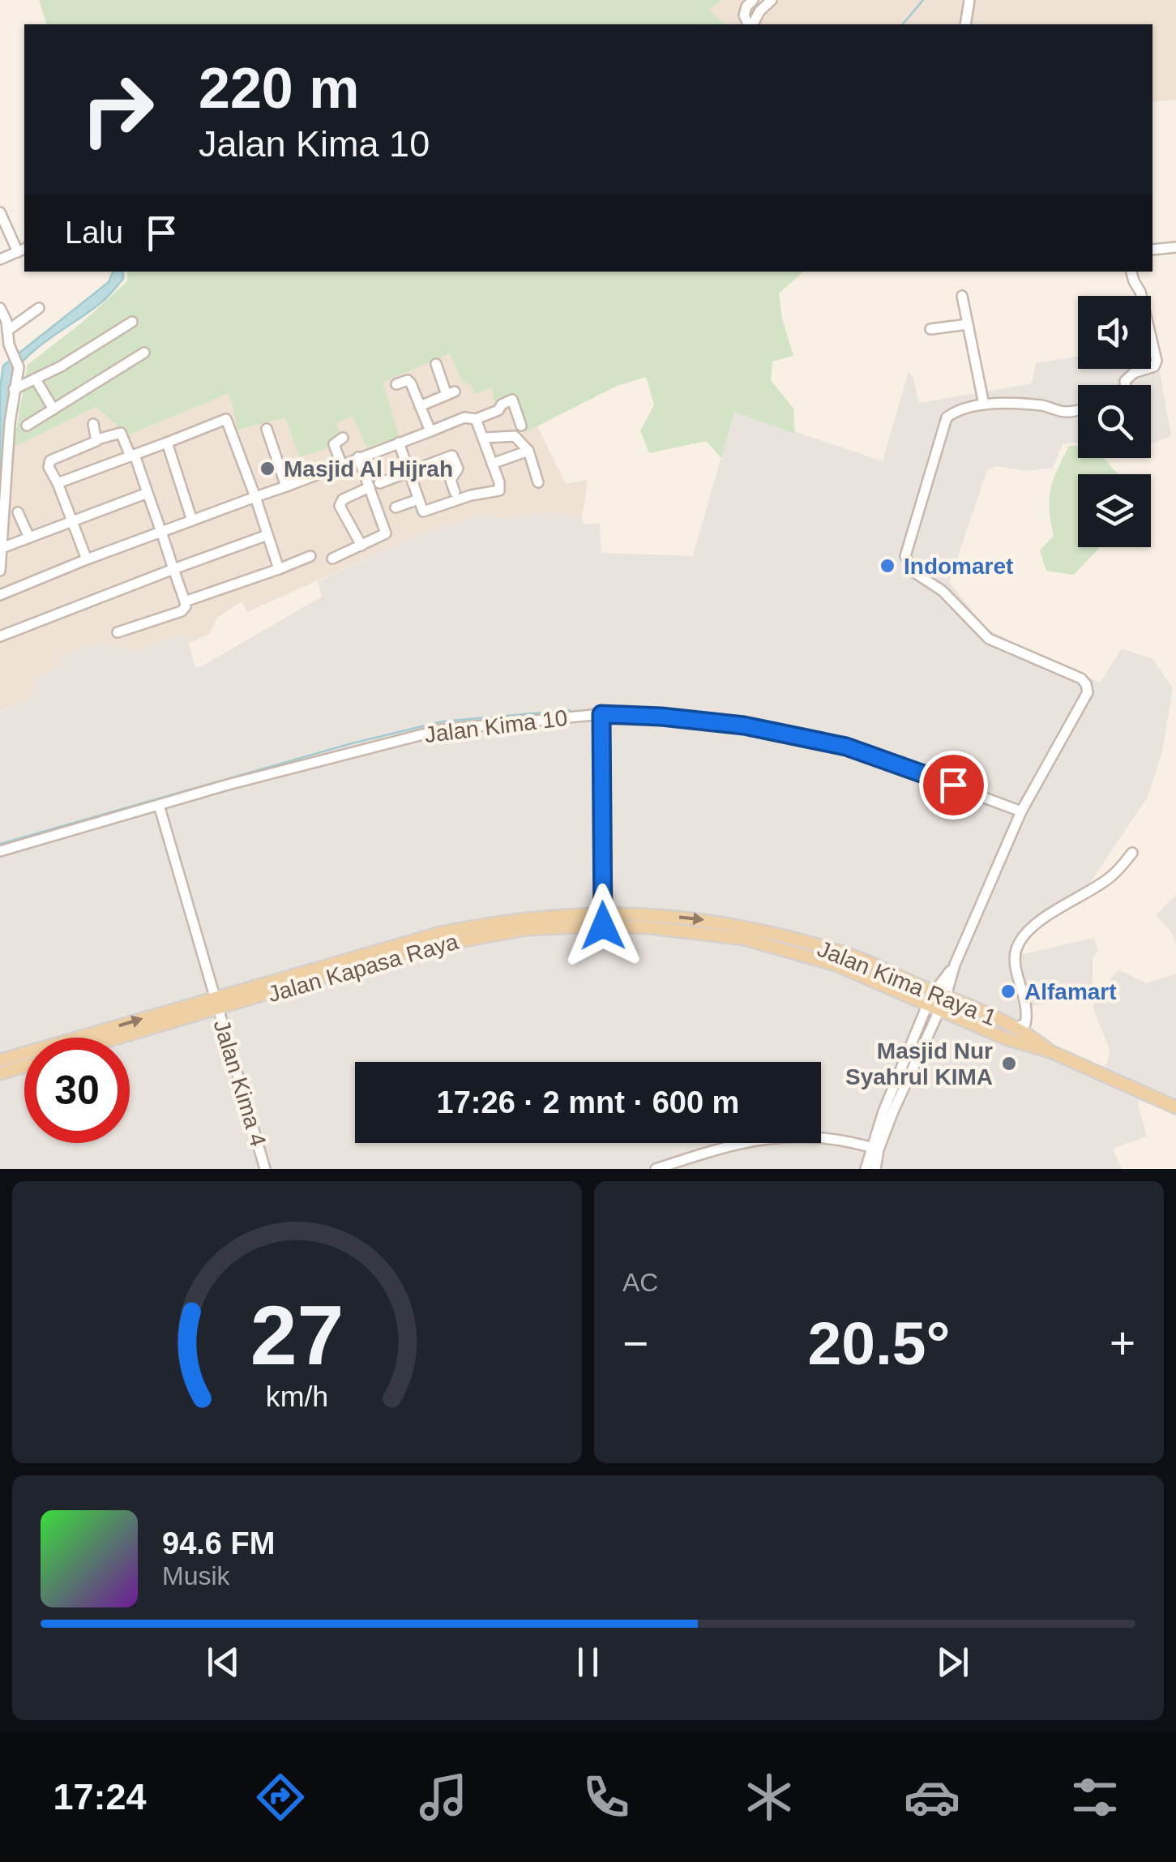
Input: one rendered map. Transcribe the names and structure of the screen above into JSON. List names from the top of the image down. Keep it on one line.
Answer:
{"streets":{"main road":["Jalan Kapasa Raya","Jalan Kima Raya 1"],"street":["Jalan Kima 10","Jalan Kima 4"]},"crossings":[["Jalan Kapasa Raya","Jalan Kima Raya 1"],["Jalan Kapasa Raya","Jalan Kima 4"]],"one_way":["Jalan Kima Raya 1"],"places":["Masjid Al Hijrah","Indomaret","Alfamart","Masjid Nur Syahrul KIMA"],"page":{"turn":["220 m","Jalan Kima 10"],"then":"Lalu","limit":"30","trip":"17:26 · 2 mnt · 600 m","tile":"AC","heat":["−","20.5°","+"],"song":["94.6 FM","Musik"],"tabs":"17:24","gauge":["27","km/h"]}}
